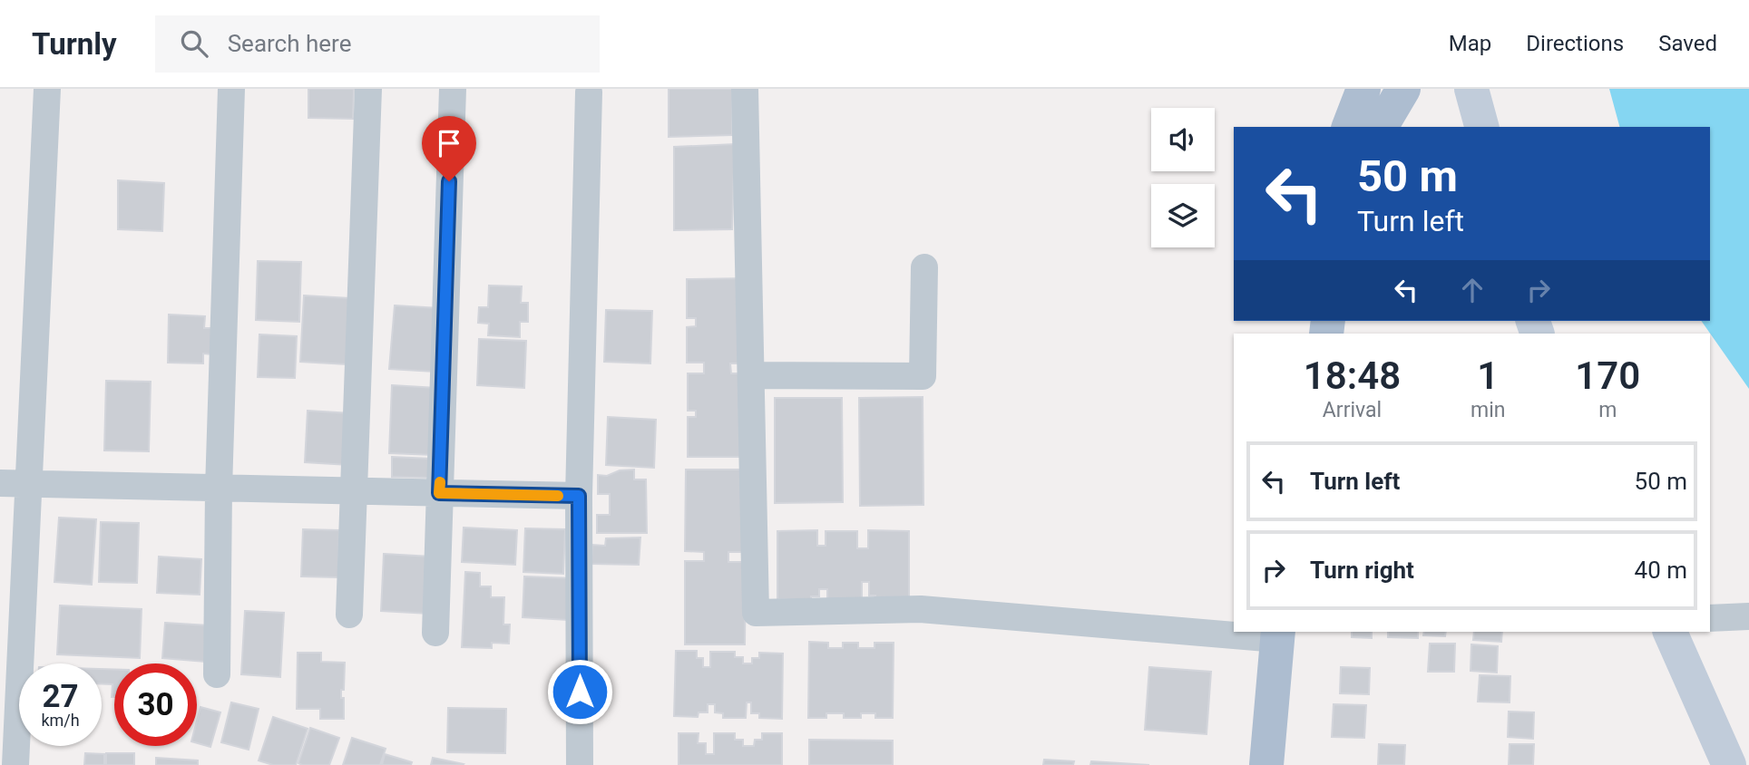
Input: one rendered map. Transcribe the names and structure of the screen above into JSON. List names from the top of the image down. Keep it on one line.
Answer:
{"page":{"header":"Turnly","search":"Search here","nav":["Map","Directions","Saved"],"turn":["50 m","Turn left"],"eta":["18:48","Arrival","1","min","170","m"],"list":[{"name":"Turn left","value":"50 m"},{"name":"Turn right","value":"40 m"}],"speed":"27 km/h","limit":"30"}}
